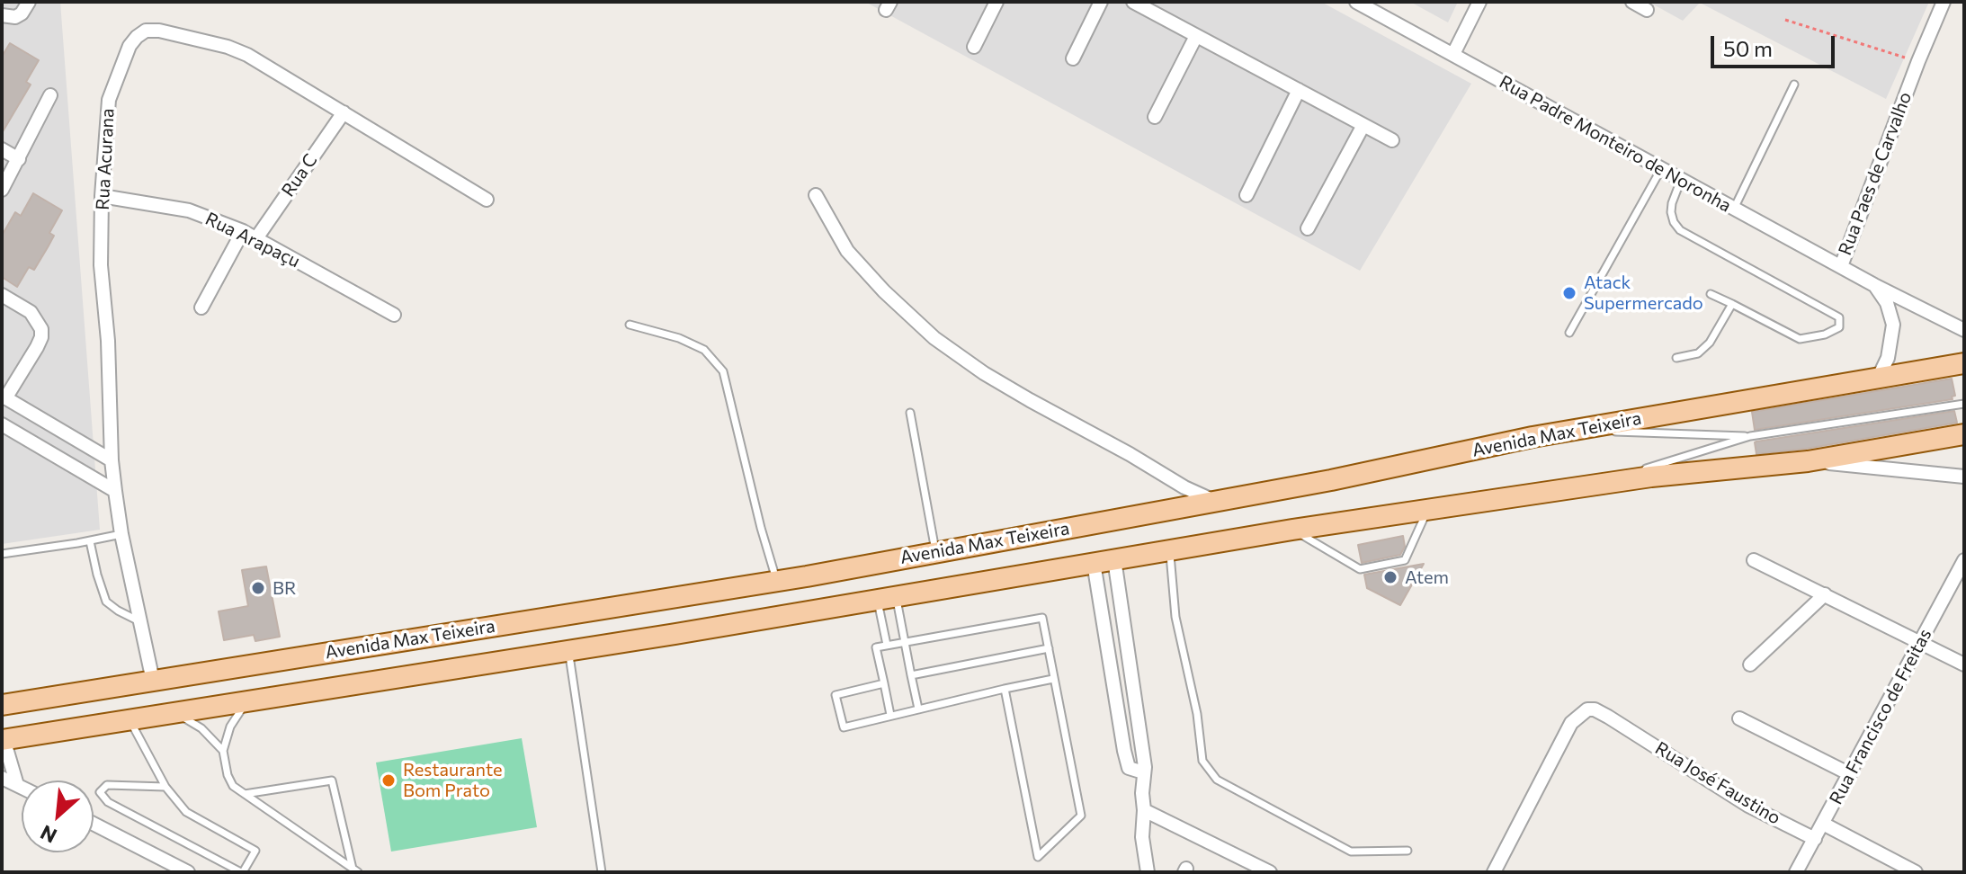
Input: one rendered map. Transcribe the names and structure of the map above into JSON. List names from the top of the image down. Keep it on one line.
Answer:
{"streets":{"main road":["Avenida Max Teixeira"],"street":["Rua Padre Monteiro de Noronha","Rua Acurana","Rua Paes de Carvalho","Rua C","Rua Arapaçu","Rua Francisco de Freitas","Rua José Faustino"]},"crossings":[["Rua Padre Monteiro de Noronha","Rua Paes de Carvalho"],["Rua Acurana","Rua C"],["Rua Acurana","Rua Arapaçu"],["Rua Acurana","Avenida Max Teixeira"],["Rua C","Rua Arapaçu"],["Rua Francisco de Freitas","Rua José Faustino"]],"places":["Atack Supermercado","Atem","BR","Restaurante Bom Prato"],"scale_bar":"50 m","north":"bottom left"}
